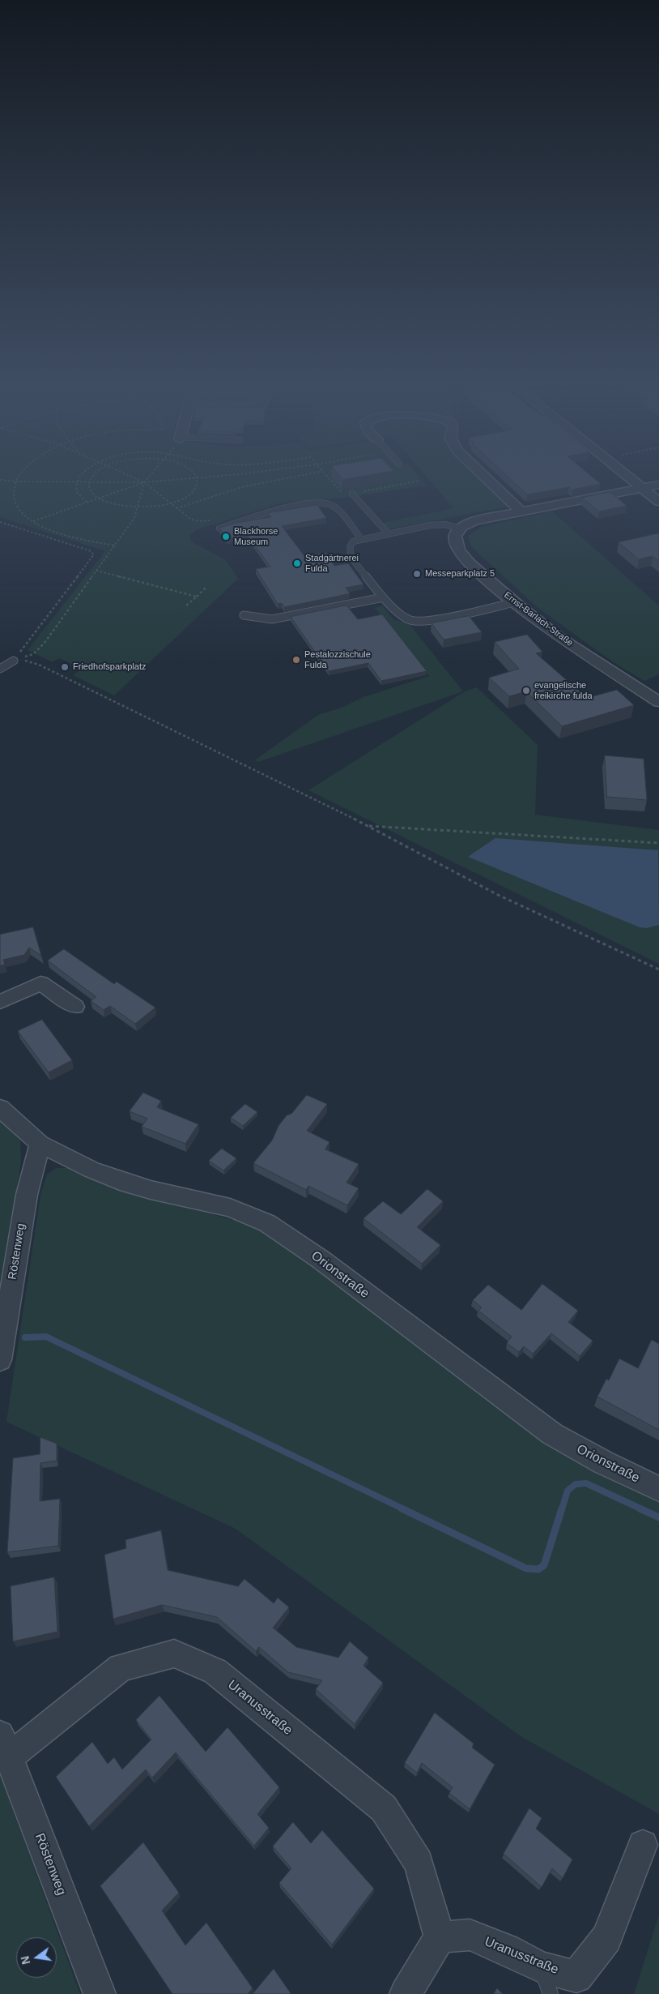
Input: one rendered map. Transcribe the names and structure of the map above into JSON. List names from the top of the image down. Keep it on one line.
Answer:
{"streets":{"street":["Ernst-Barlach-Straße","Röstenweg","Orionstraße","Uranusstraße"]},"crossings":[["Röstenweg","Orionstraße"],["Röstenweg","Uranusstraße"]],"places":["Blackhorse Museum","Stadgärtnerei Fulda","Messeparkplatz 5","Pestalozzischule Fulda","Friedhofsparkplatz","evangelische freikirche fulda"],"north":"left"}
